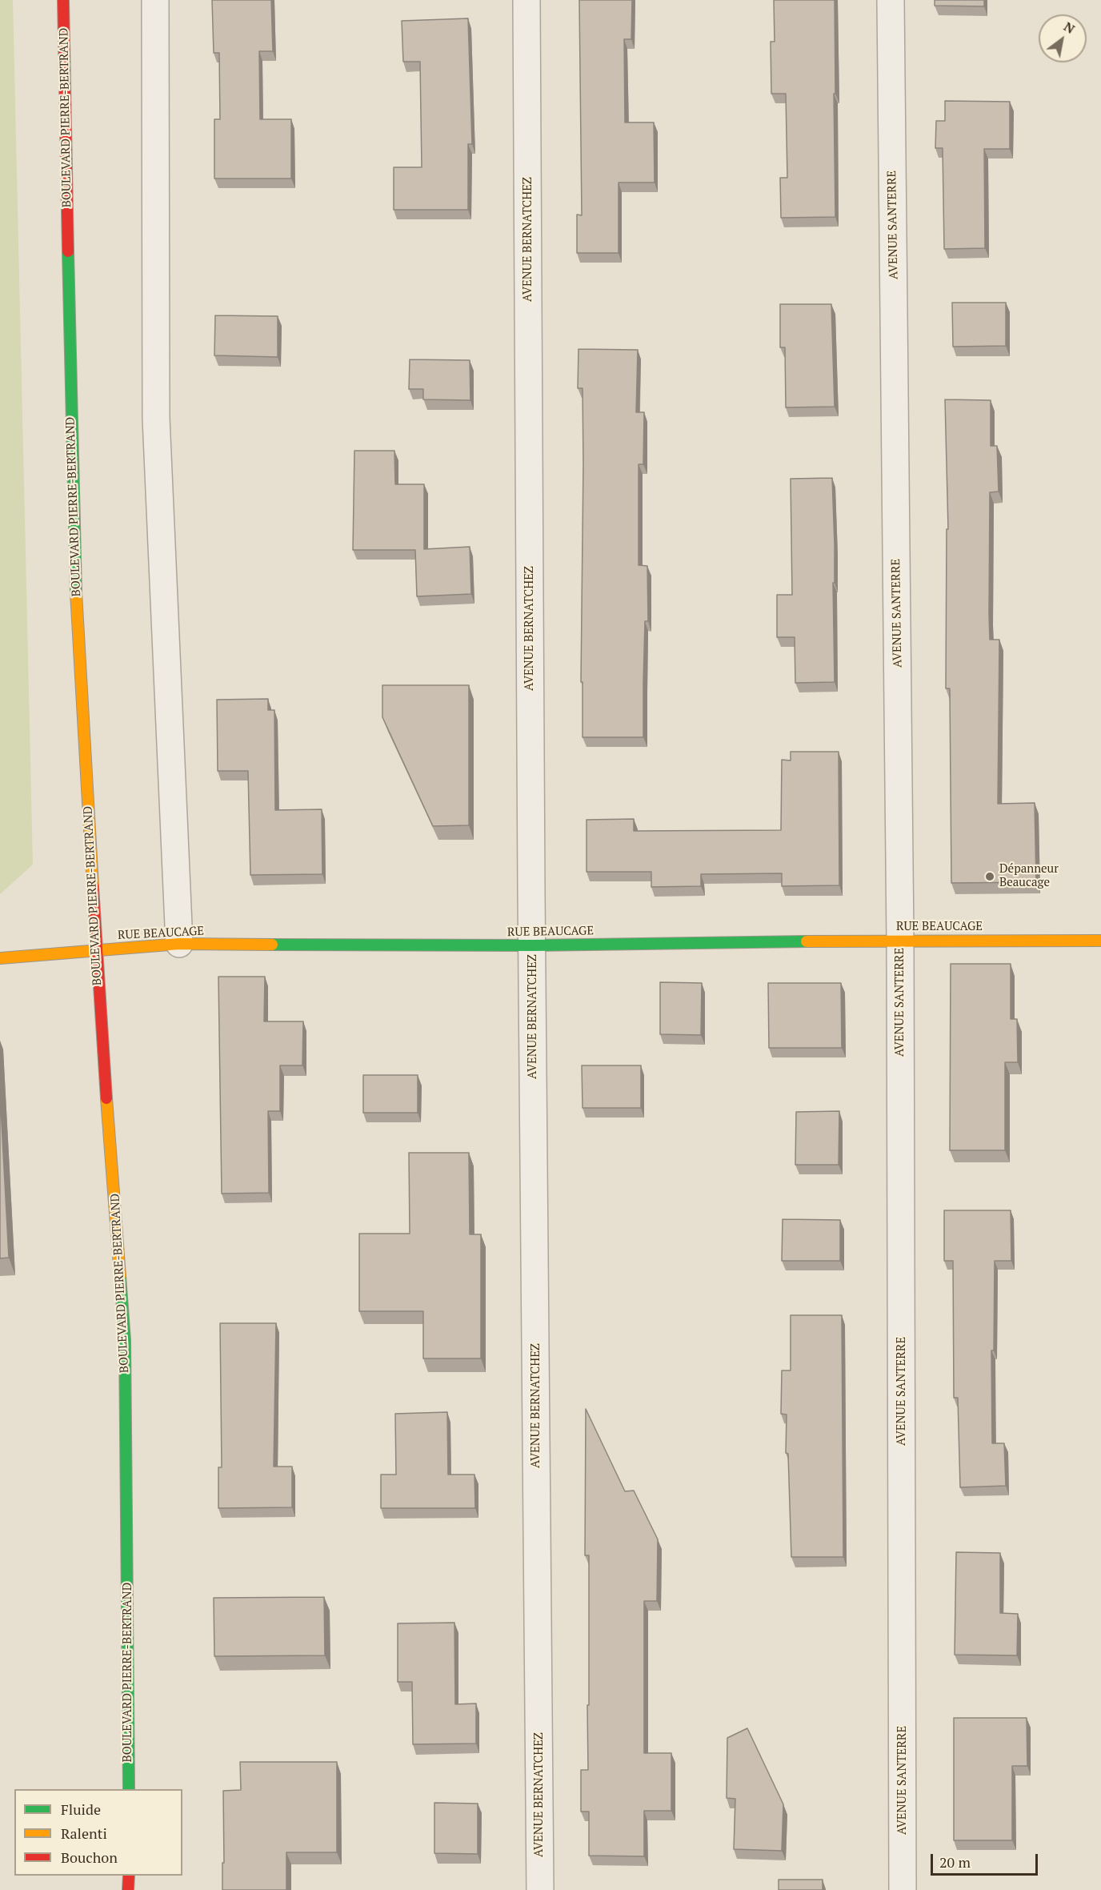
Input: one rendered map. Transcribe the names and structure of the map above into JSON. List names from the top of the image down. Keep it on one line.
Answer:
{"streets":{"main road":["BOULEVARD PIERRE-BERTRAND","RUE BEAUCAGE"],"street":["AVENUE SANTERRE","AVENUE BERNATCHEZ"]},"crossings":[["BOULEVARD PIERRE-BERTRAND","RUE BEAUCAGE"],["AVENUE SANTERRE","RUE BEAUCAGE"],["AVENUE BERNATCHEZ","RUE BEAUCAGE"]],"places":["Dépanneur Beaucage"],"legend":["Fluide","Ralenti","Bouchon"],"scale_bar":"20 m","north":"top right"}
